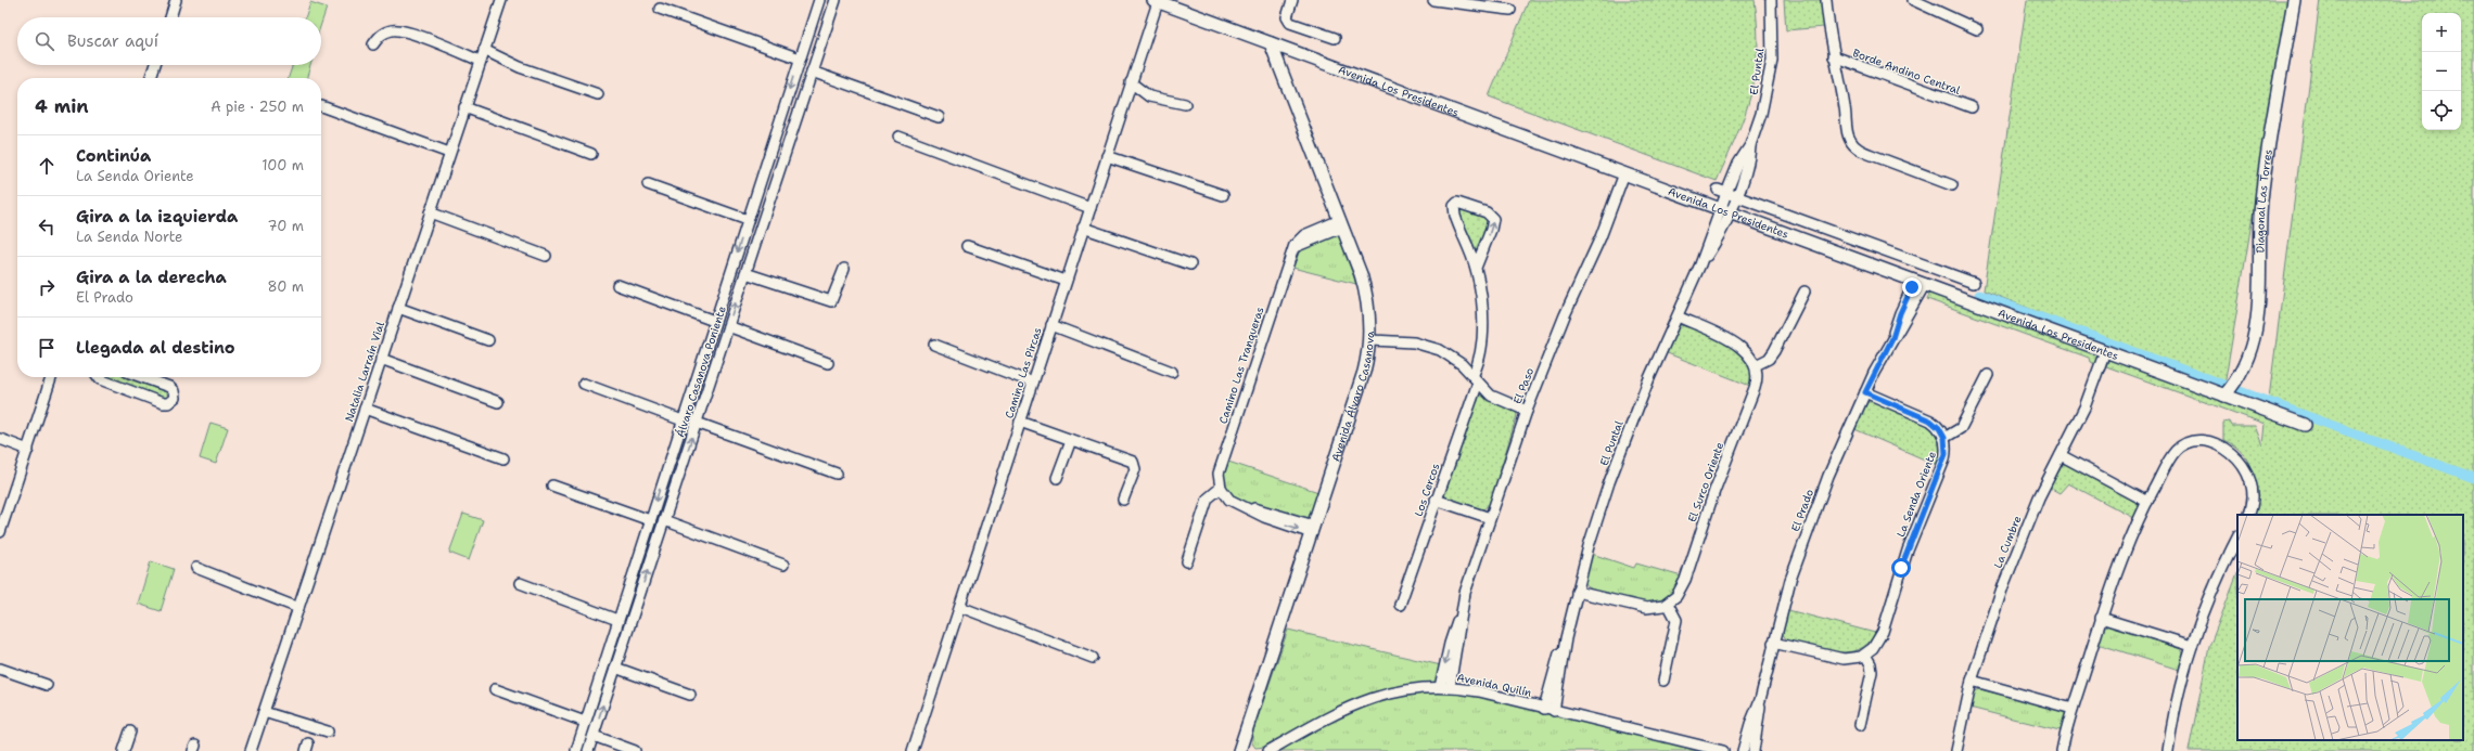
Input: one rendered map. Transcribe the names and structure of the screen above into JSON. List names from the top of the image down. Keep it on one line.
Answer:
{"streets":{"street":["El Puntal","Borde Andino Central","Avenida Los Presidentes","Diagonal Las Torres","Camino Las Tranqueras","Natalia Larraín Vial","Álvaro Casanova Poniente","Camino Las Pircas","El Paso","Avenida Álvaro Casanova","El Surco Oriente","Los Cercos","La Senda Oriente","El Prado","La Cumbre","Avenida Quilín"]},"crossings":[["El Puntal","Avenida Los Presidentes"],["El Puntal","Avenida Quilín"],["Avenida Los Presidentes","Diagonal Las Torres"],["Avenida Los Presidentes","Camino Las Pircas"],["Avenida Los Presidentes","El Paso"],["Avenida Los Presidentes","Avenida Álvaro Casanova"],["Avenida Los Presidentes","El Prado"],["Avenida Los Presidentes","La Cumbre"],["Camino Las Tranqueras","Avenida Álvaro Casanova"],["El Paso","Avenida Quilín"]],"page":{"map_buttons":["+","−"],"search":"Buscar aquí","heading":["4 min","A pie · 250 m"],"list":[["Continúa","La Senda Oriente","100 m"],["Gira a la izquierda","La Senda Norte","70 m"],["Gira a la derecha","El Prado","80 m"],"Llegada al destino"]}}
